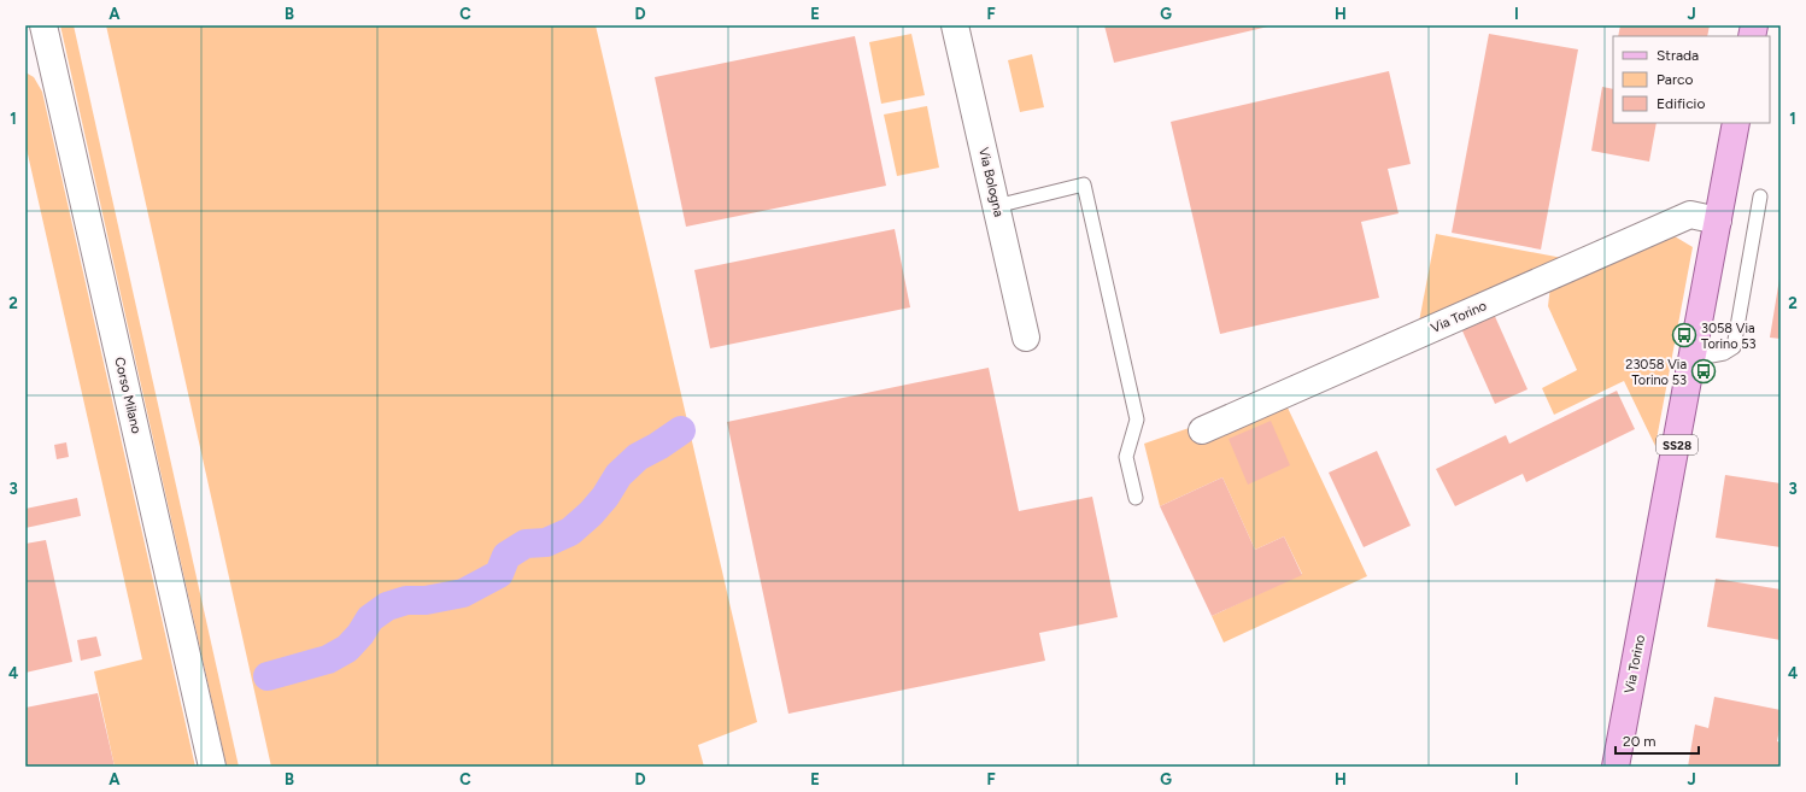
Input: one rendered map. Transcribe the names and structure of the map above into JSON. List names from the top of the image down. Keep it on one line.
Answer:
{"streets":{"main road":["Via Torino","SS28"],"street":["Via Bologna","Corso Milano"]},"places":{"bus stop":["3058 Via Torino 53","23058 Via Torino 53"]},"legend":["Strada","Parco","Edificio"],"scale_bar":"20 m","grid":{"columns":["A","B","C","D","E","F","G","H","I","J"],"rows":["1","2","3","4"]}}
